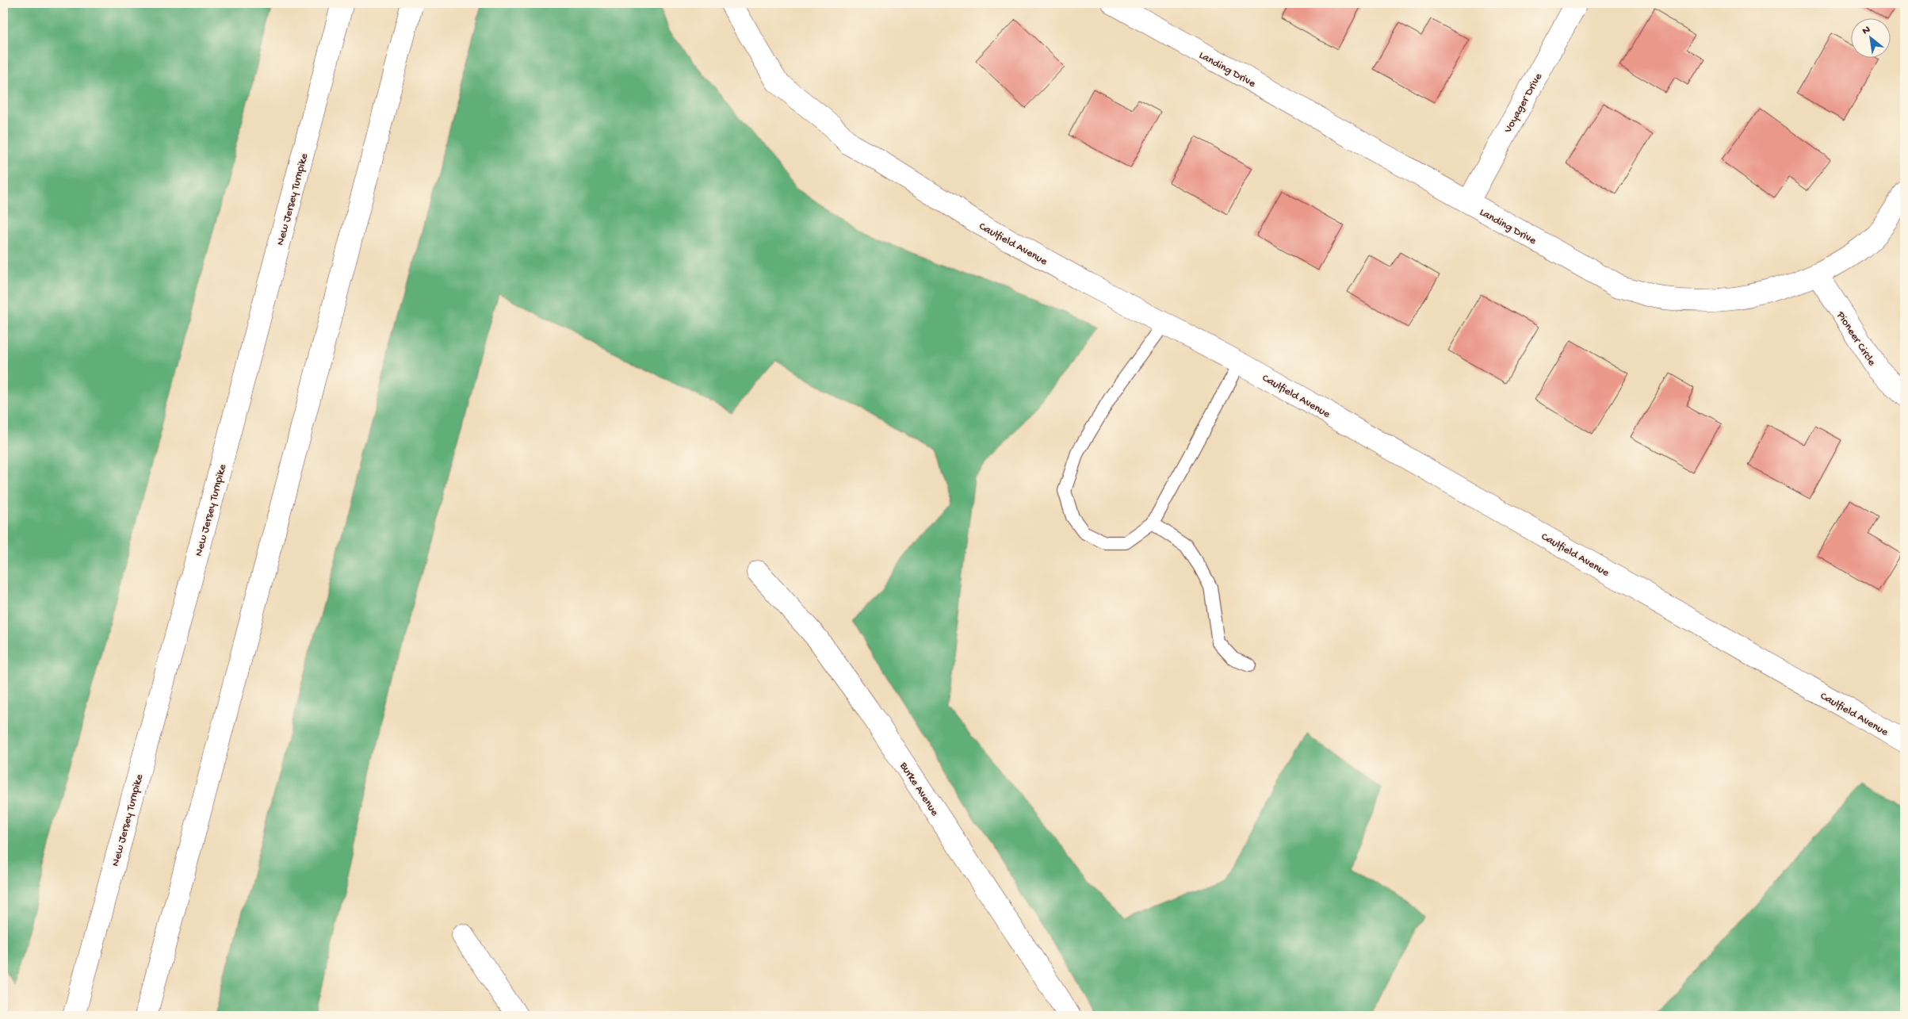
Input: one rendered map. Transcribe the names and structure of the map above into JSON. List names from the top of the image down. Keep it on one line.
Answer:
{"streets":{"main road":["Landing Drive","Voyager Drive","New Jersey Turnpike","Caulfield Avenue","Pioneer Circle","Burke Avenue"]},"crossings":[["Landing Drive","Voyager Drive"],["Landing Drive","Pioneer Circle"]],"north":"top left"}
